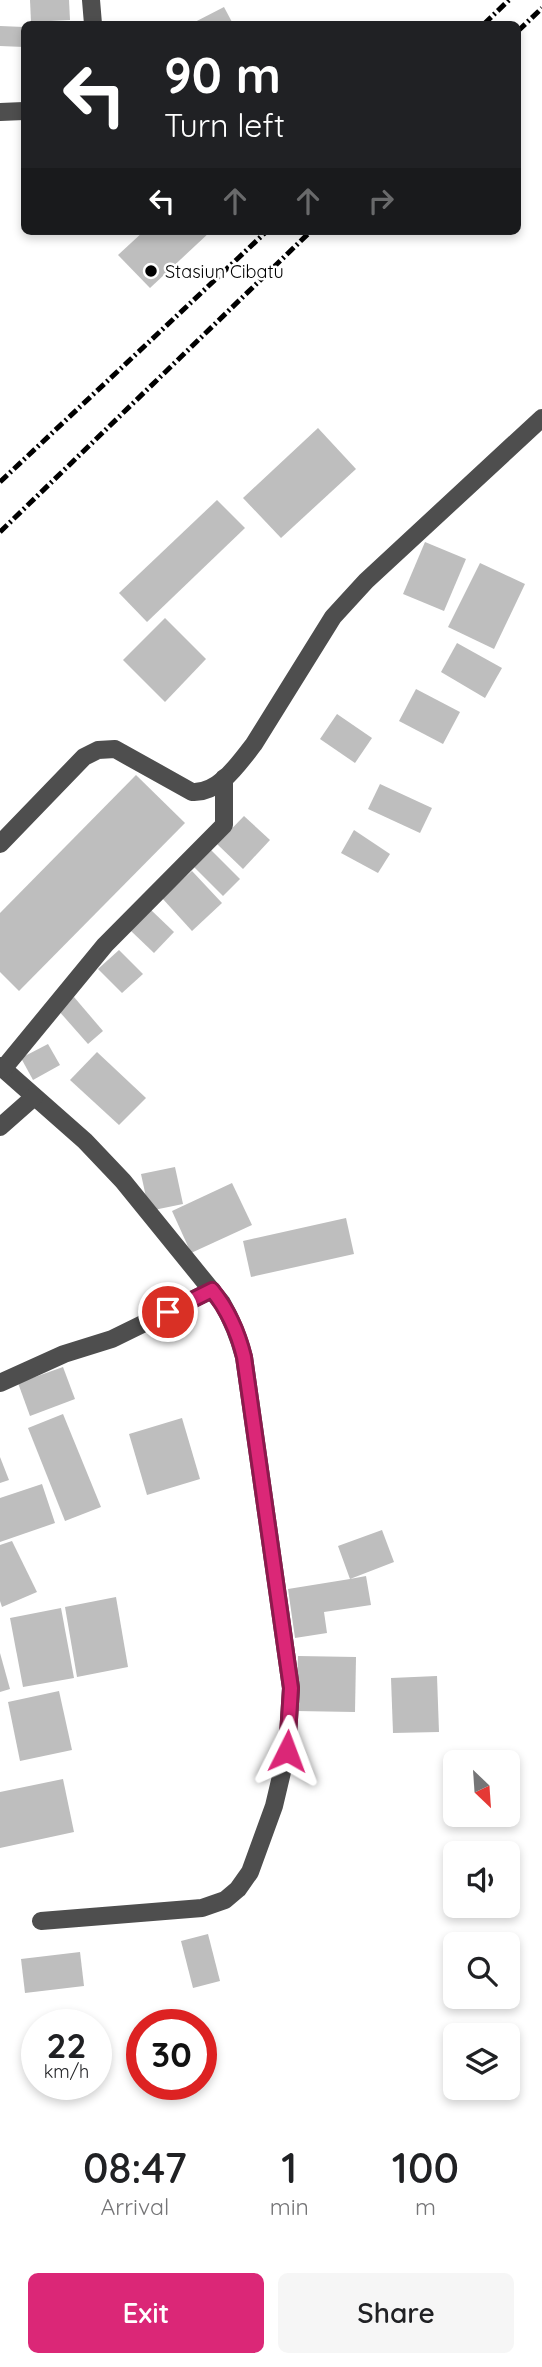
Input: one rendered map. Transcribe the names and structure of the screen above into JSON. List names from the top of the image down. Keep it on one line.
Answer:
{"places":["Stasiun Cibatu"],"north":"bottom right","page":{"turn":["90 m","Turn left"],"speed":"22 km/h","limit":"30","eta":["08:47","Arrival","1","min","100","m"],"buttons":["Exit","Share"]}}
